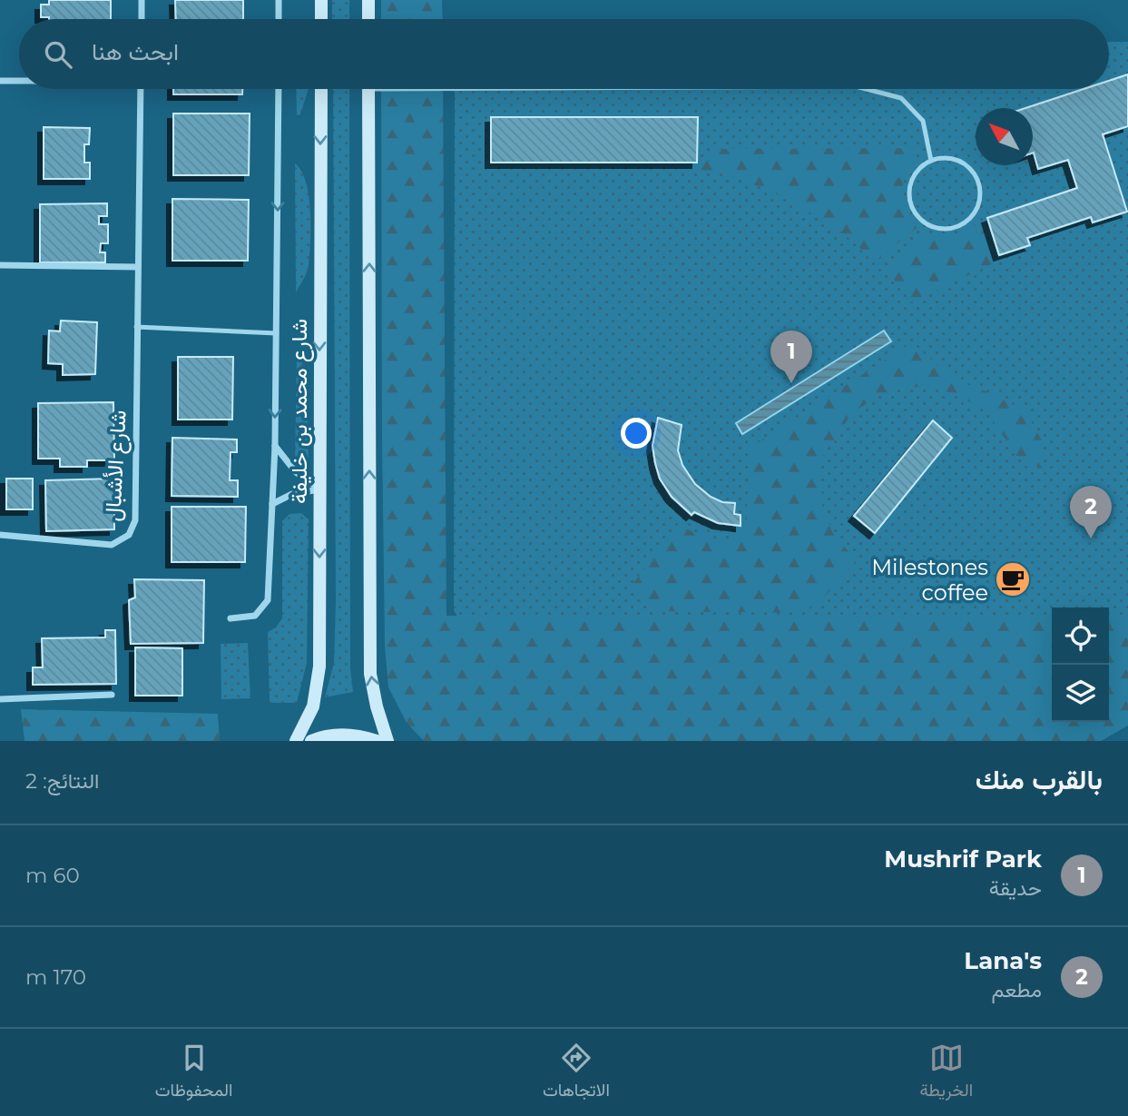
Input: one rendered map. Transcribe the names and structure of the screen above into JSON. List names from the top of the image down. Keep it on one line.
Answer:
{"streets":{"main road":["شارع محمد بن خليفة"],"street":["شارع الأشبال"]},"places":{"cafe":["Milestones coffee"]},"north":"top left","page":{"search":"ابحث هنا","pins":["1","2"],"heading":["بالقرب منك","النتائج: 2"],"list":[{"mark":"1","name":"Mushrif Park","note":"حديقة","value":"60 m"},{"mark":"2","name":"Lana's","note":"مطعم","value":"170 m"}],"nav":["الخريطة","الاتجاهات","المحفوظات"]}}
